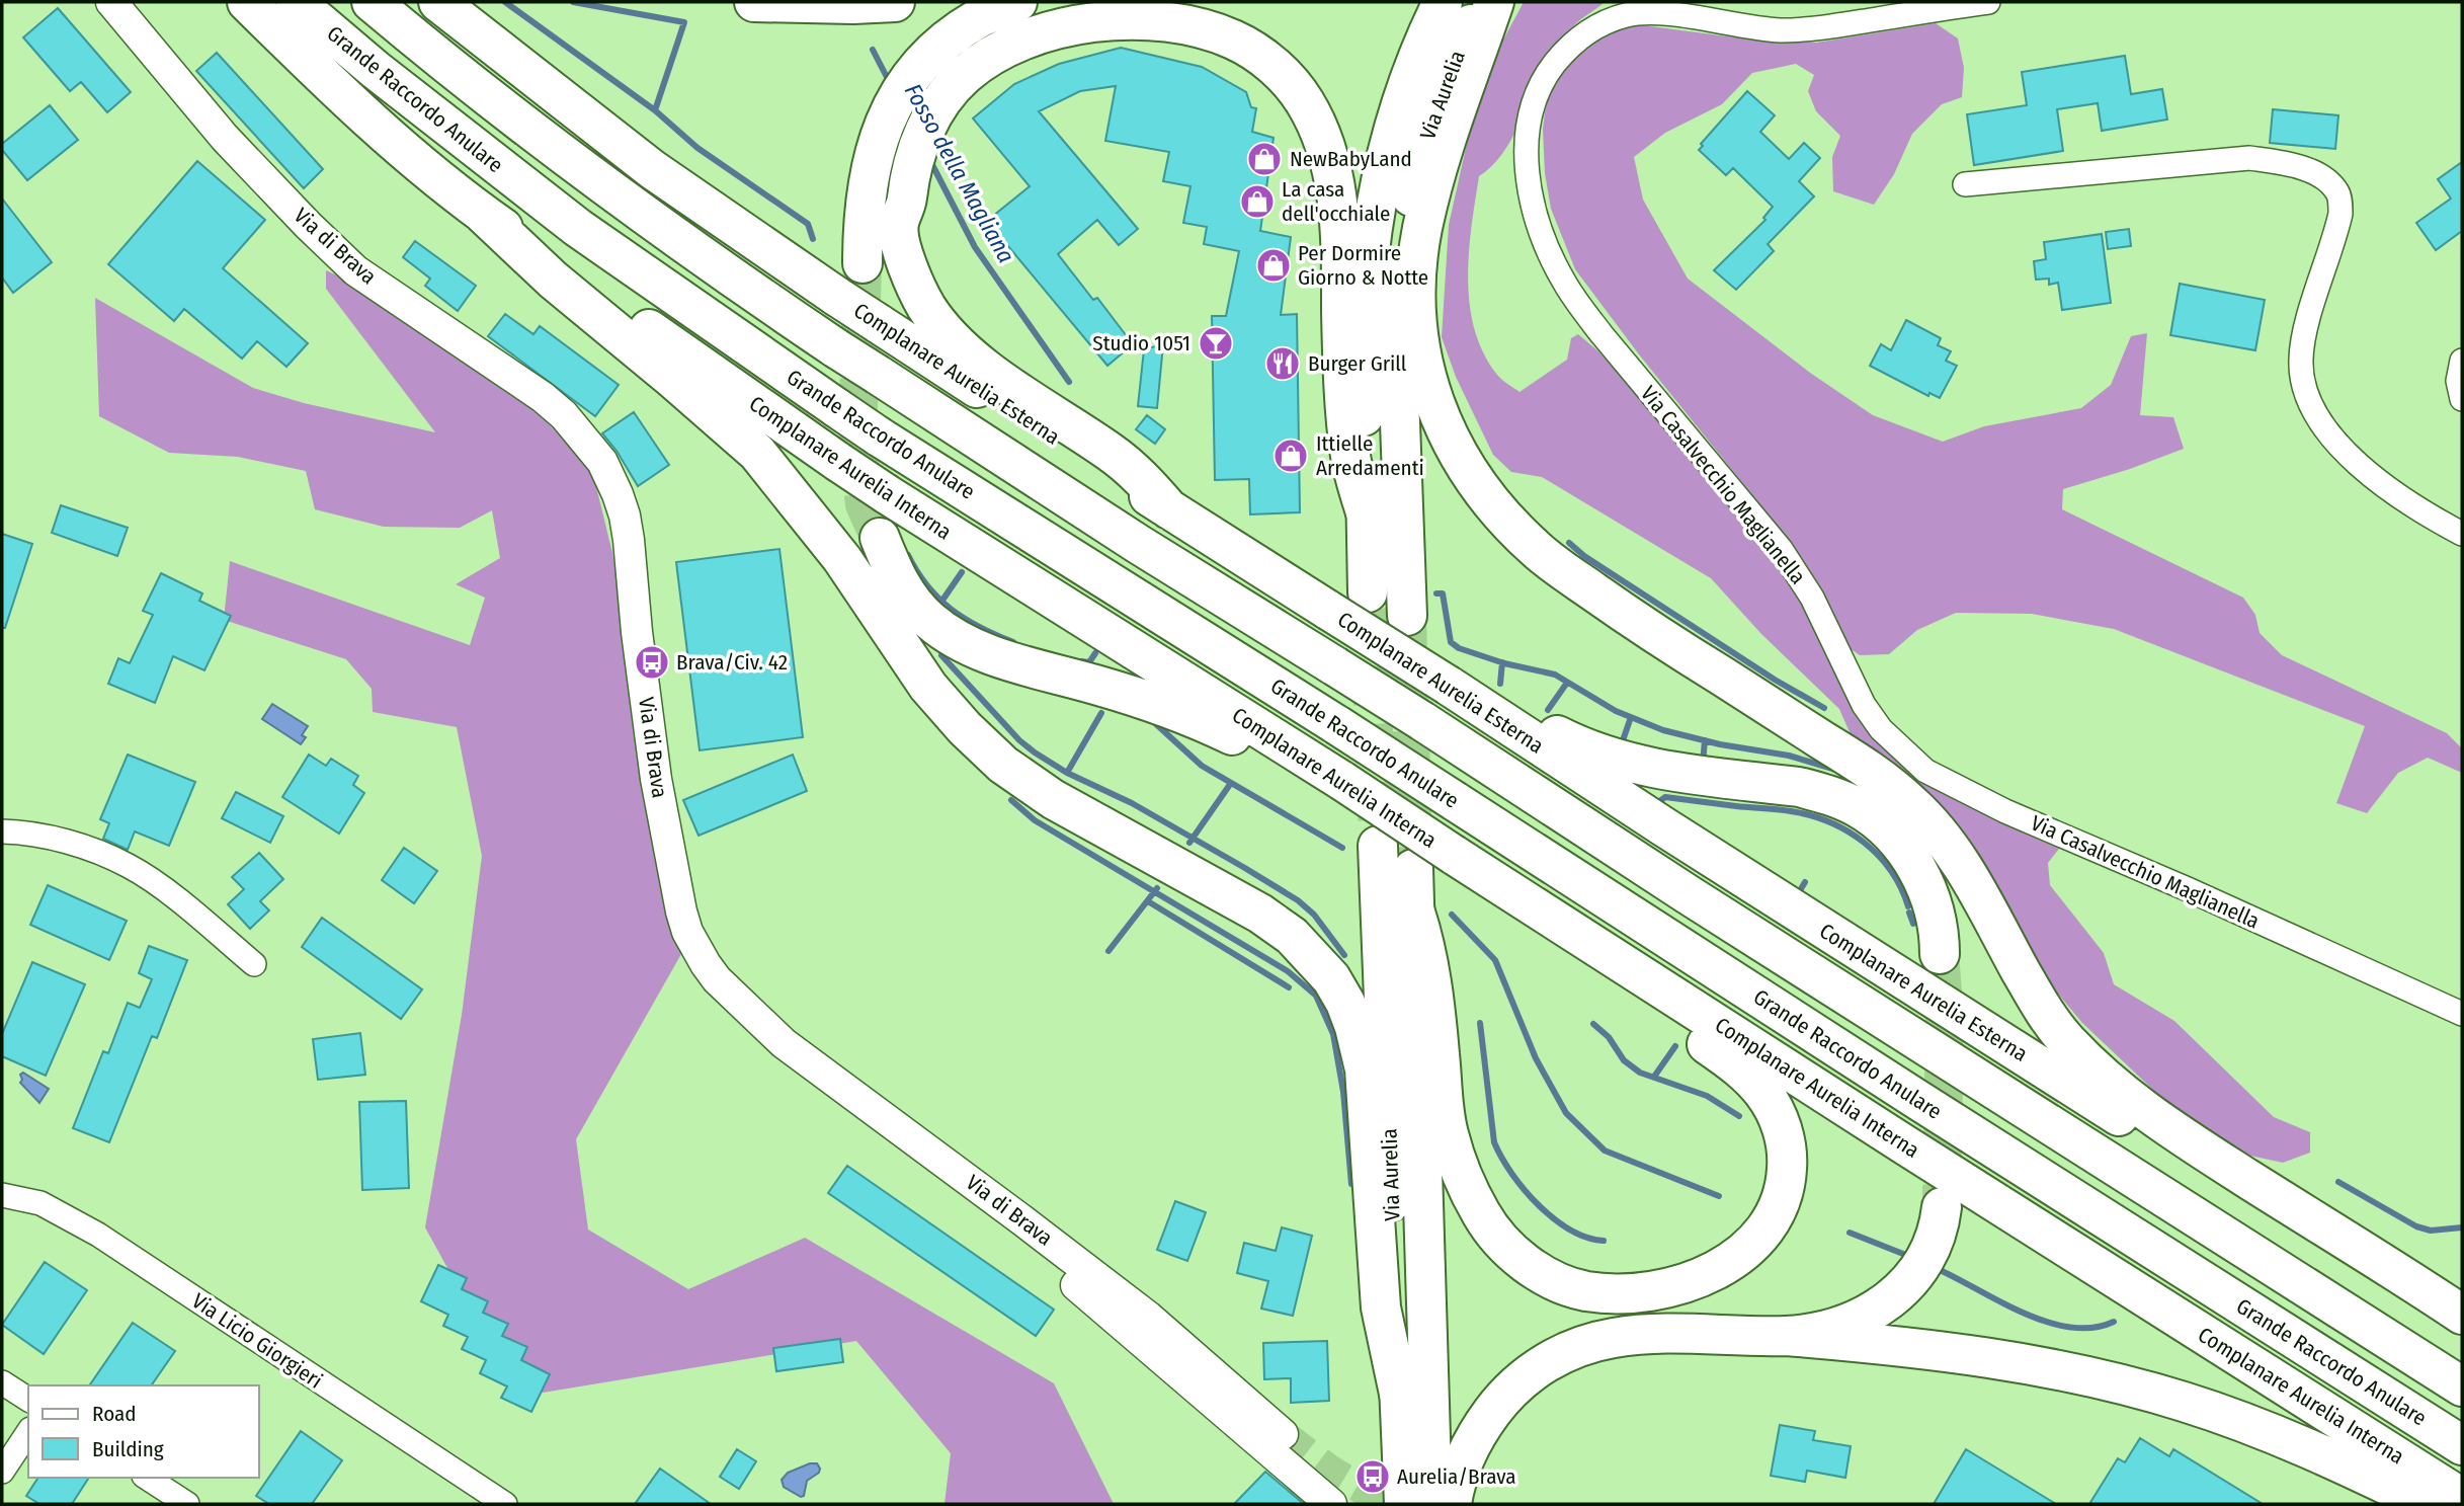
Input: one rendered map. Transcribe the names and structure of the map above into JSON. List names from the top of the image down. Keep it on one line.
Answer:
{"streets":{"highway":["Via Aurelia","Grande Raccordo Anulare","Complanare Aurelia Esterna","Complanare Aurelia Interna"],"street":["Via di Brava","Via Casalvecchio Maglianella","Via Licio Giorgieri"]},"water":["Fosso della Magliana"],"places":{"shop":["NewBabyLand","La casa dell'occhiale","Per Dormire Giorno & Notte","Ittielle Arredamenti"],"bar":["Studio 1051"],"restaurant":["Burger Grill"],"bus stop":["Brava/Civ. 42","Aurelia/Brava"]},"legend":["Road","Building"]}
